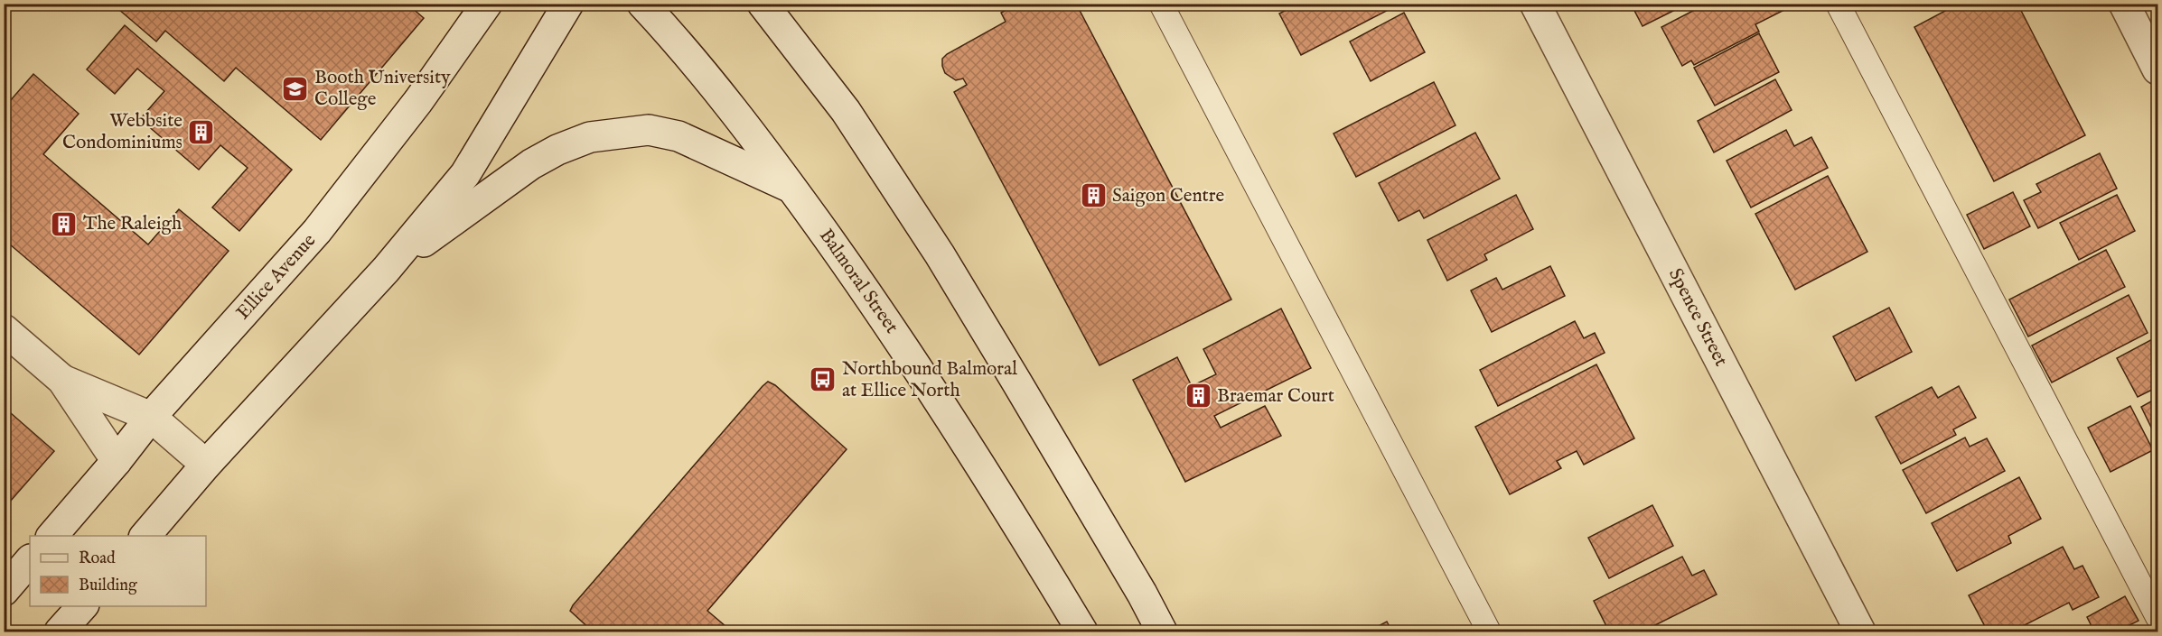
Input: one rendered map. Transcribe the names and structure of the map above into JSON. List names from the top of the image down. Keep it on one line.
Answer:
{"streets":{"main road":["Ellice Avenue","Balmoral Street","Spence Street"]},"places":{"school or university":["Booth University College"],"building":["Webbsite Condominiums","Saigon Centre","The Raleigh","Braemar Court"],"bus stop":["Northbound Balmoral at Ellice North"]},"legend":["Road","Building"]}
